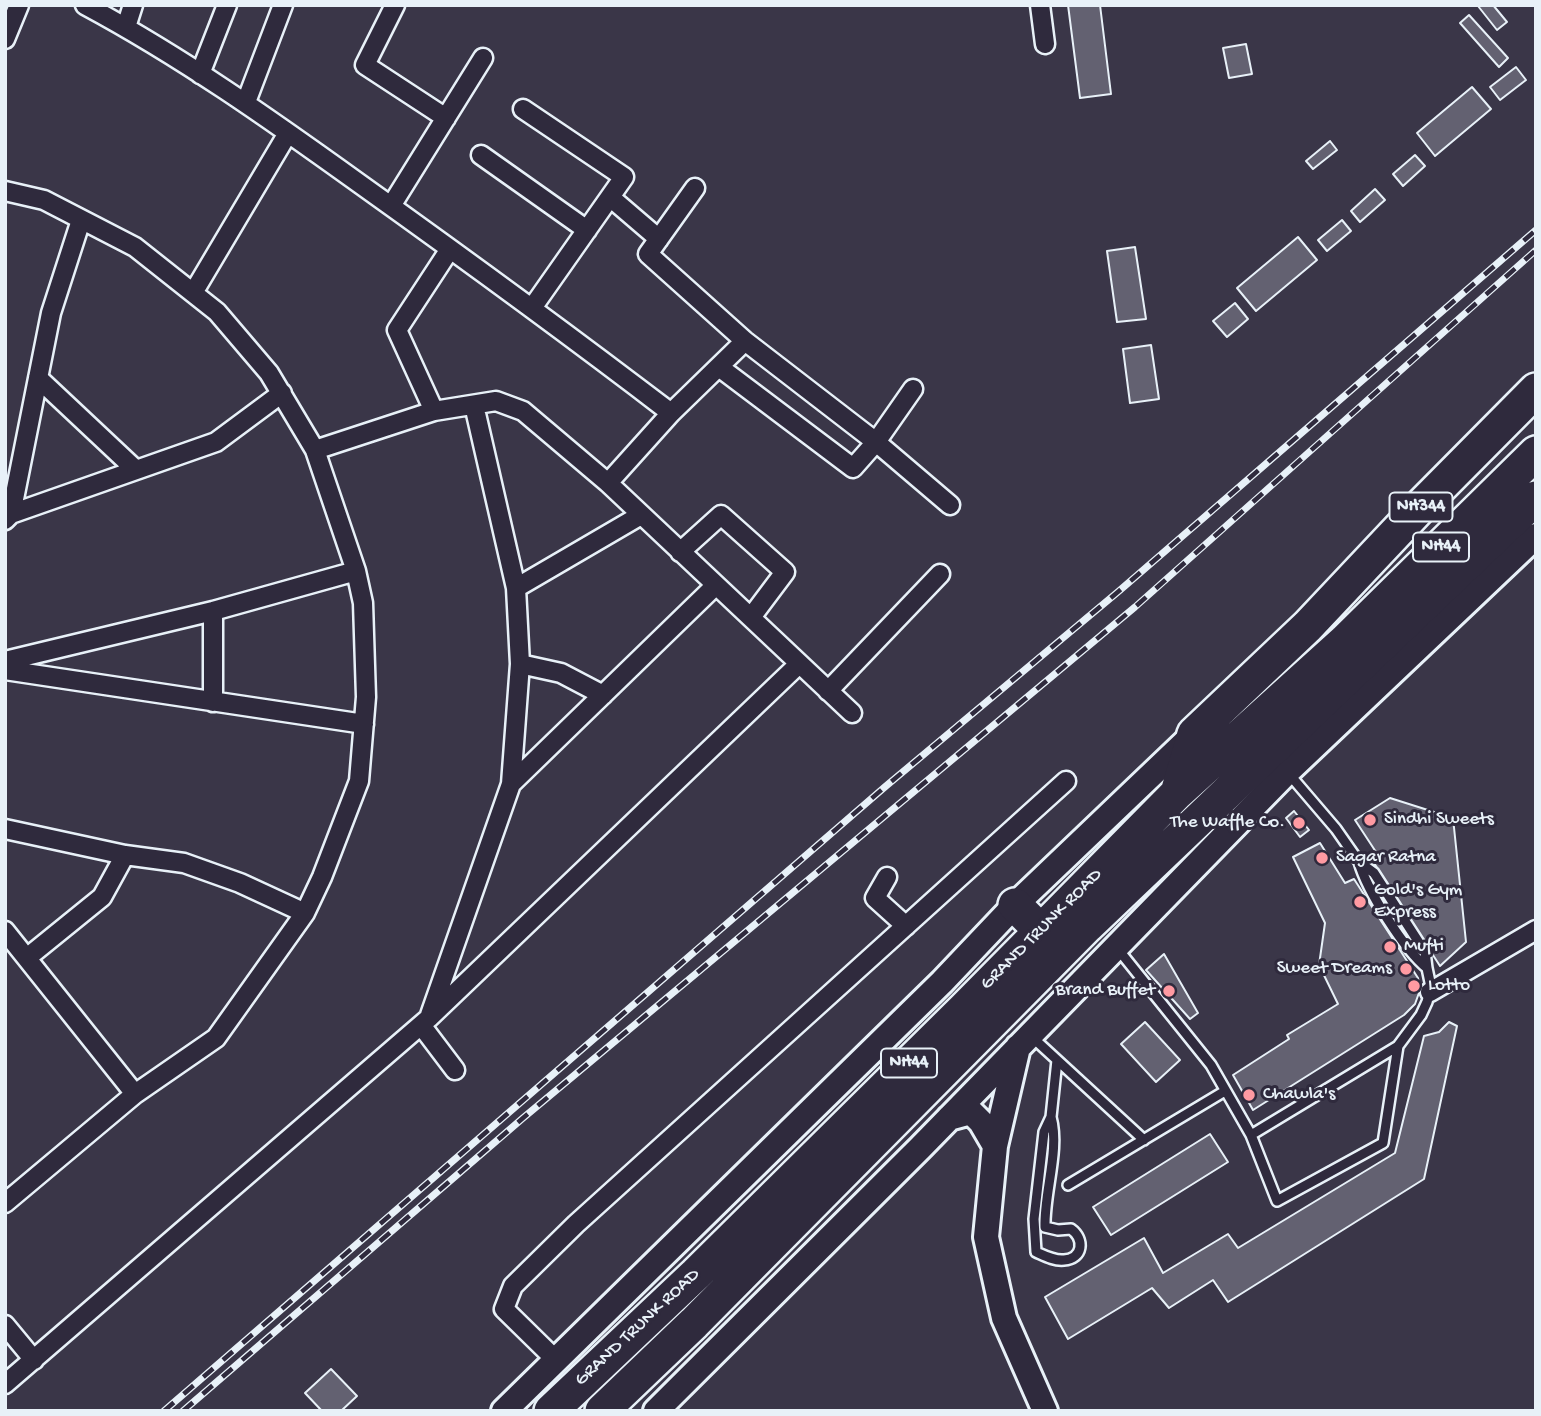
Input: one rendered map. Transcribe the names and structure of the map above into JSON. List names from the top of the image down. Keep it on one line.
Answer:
{"streets":{"highway":["NH344","NH44","GRAND TRUNK ROAD"]},"crossings":[["NH344","GRAND TRUNK ROAD"]],"places":["Sindhi Sweets","The Waffle Co.","Sagar Ratna","Gold's Gym Express","Mufti","Sweet Dreams","Lotto","Brand Buffet","Chawla's"]}
